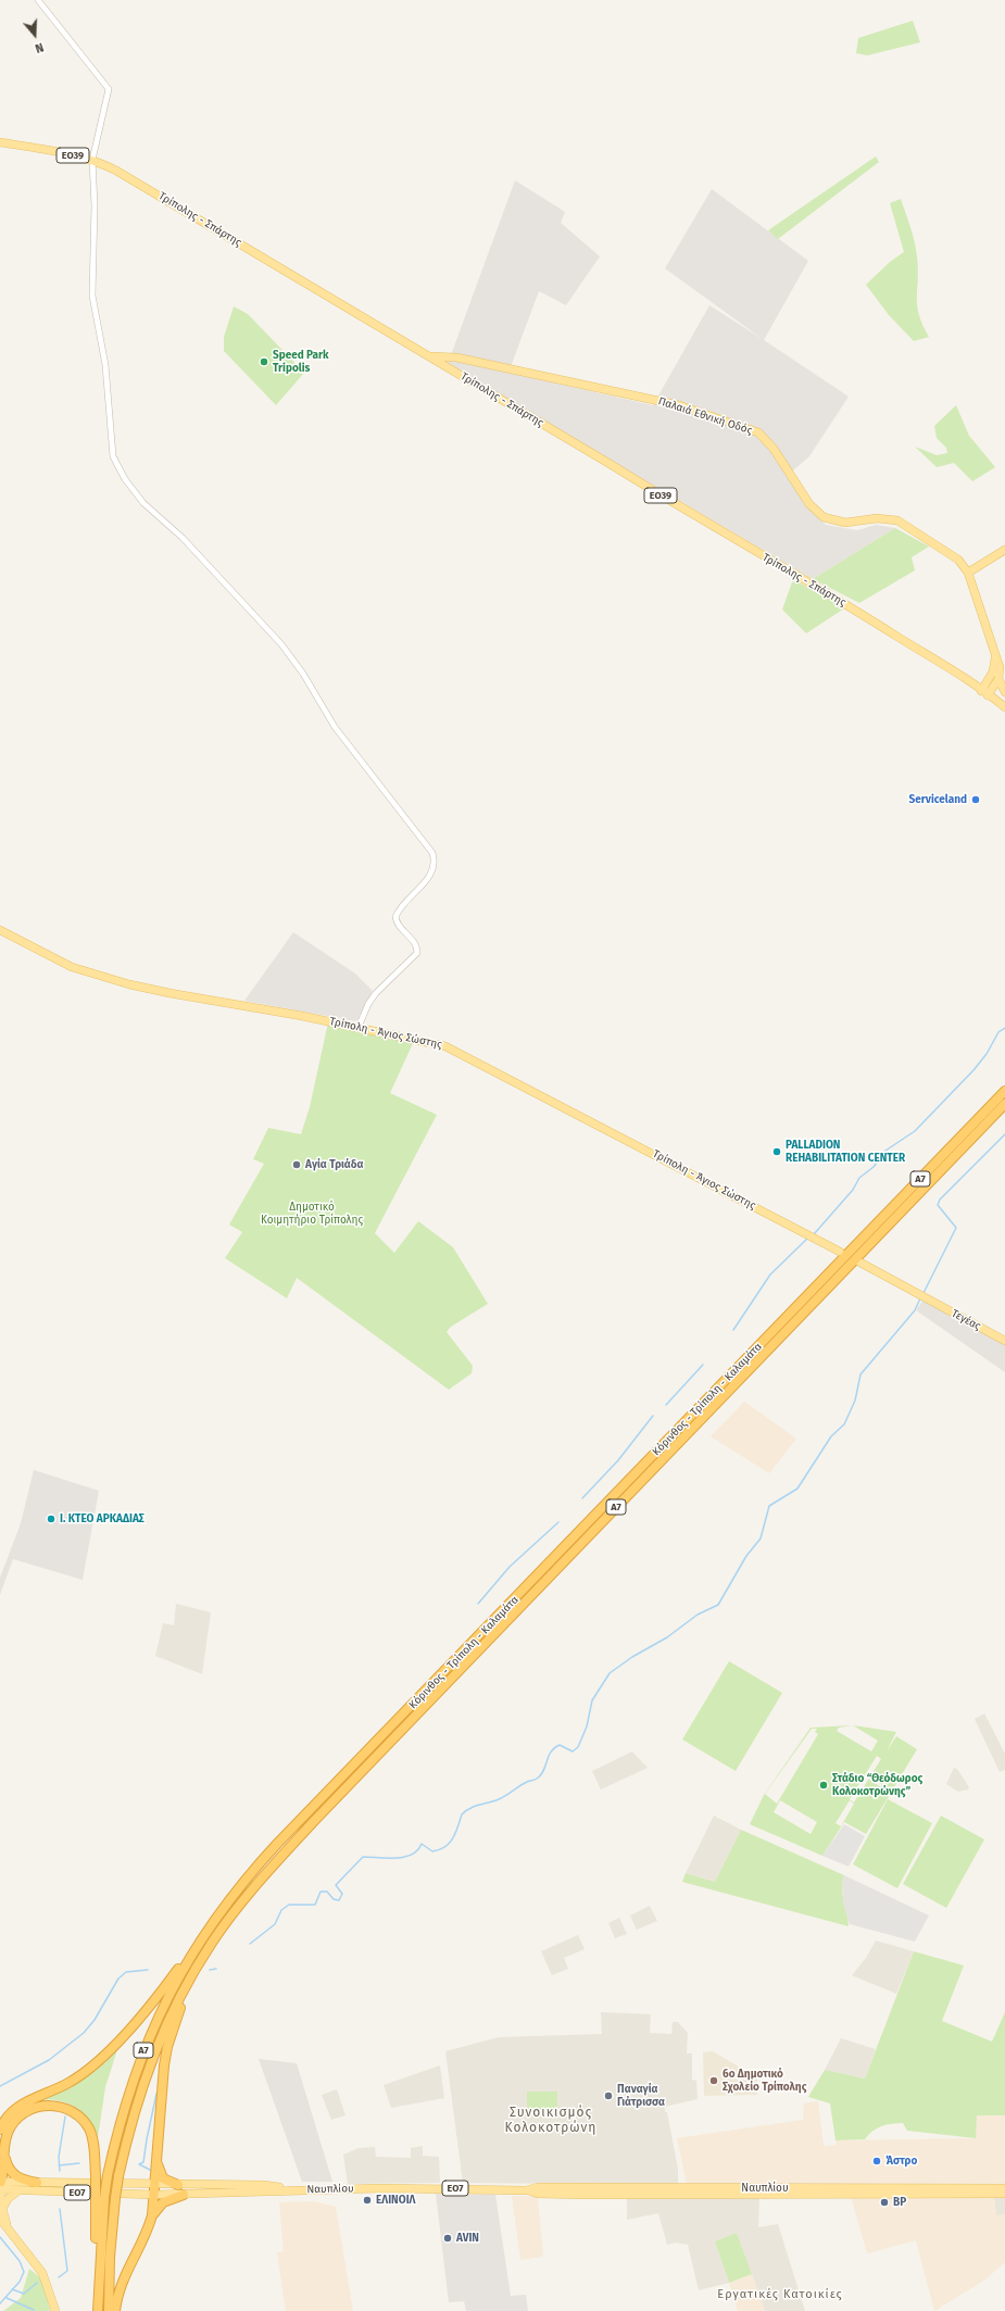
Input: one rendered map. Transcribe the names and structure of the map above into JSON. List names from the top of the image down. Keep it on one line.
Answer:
{"streets":{"highway":["Α7","Κόρινθος - Τρίπολη - Καλαμάτα"],"main road":["ΕΟ39","Τρίπολης - Σπάρτης","Παλαιά Εθνική Οδός","Τρίπολη - Άγιος Σώστης","Τεγέας","ΕΟ7","Ναυπλίου"]},"crossings":[["Τρίπολης - Σπάρτης","Παλαιά Εθνική Οδός"],["ΕΟ7","Ναυπλίου"]],"districts":["Συνοικισμός Κολοκοτρώνη","Εργατικές Κατοικίες"],"parks":["Δημοτικό Κοιμητήριο Τρίπολης"],"places":["Speed Park Tripolis","Serviceland","PALLADION REHABILITATION CENTER","Αγία Τριάδα","Ι. ΚΤΕΟ ΑΡΚΑΔΙΑΣ","Στάδιο “Θεόδωρος Κολοκοτρώνης”","6ο Δημοτικό Σχολείο Τρίπολης","Παναγία Γιάτρισσα","Άστρο","ΕΛΙΝΟΙΛ","BP","AVIN"],"north":"bottom"}
